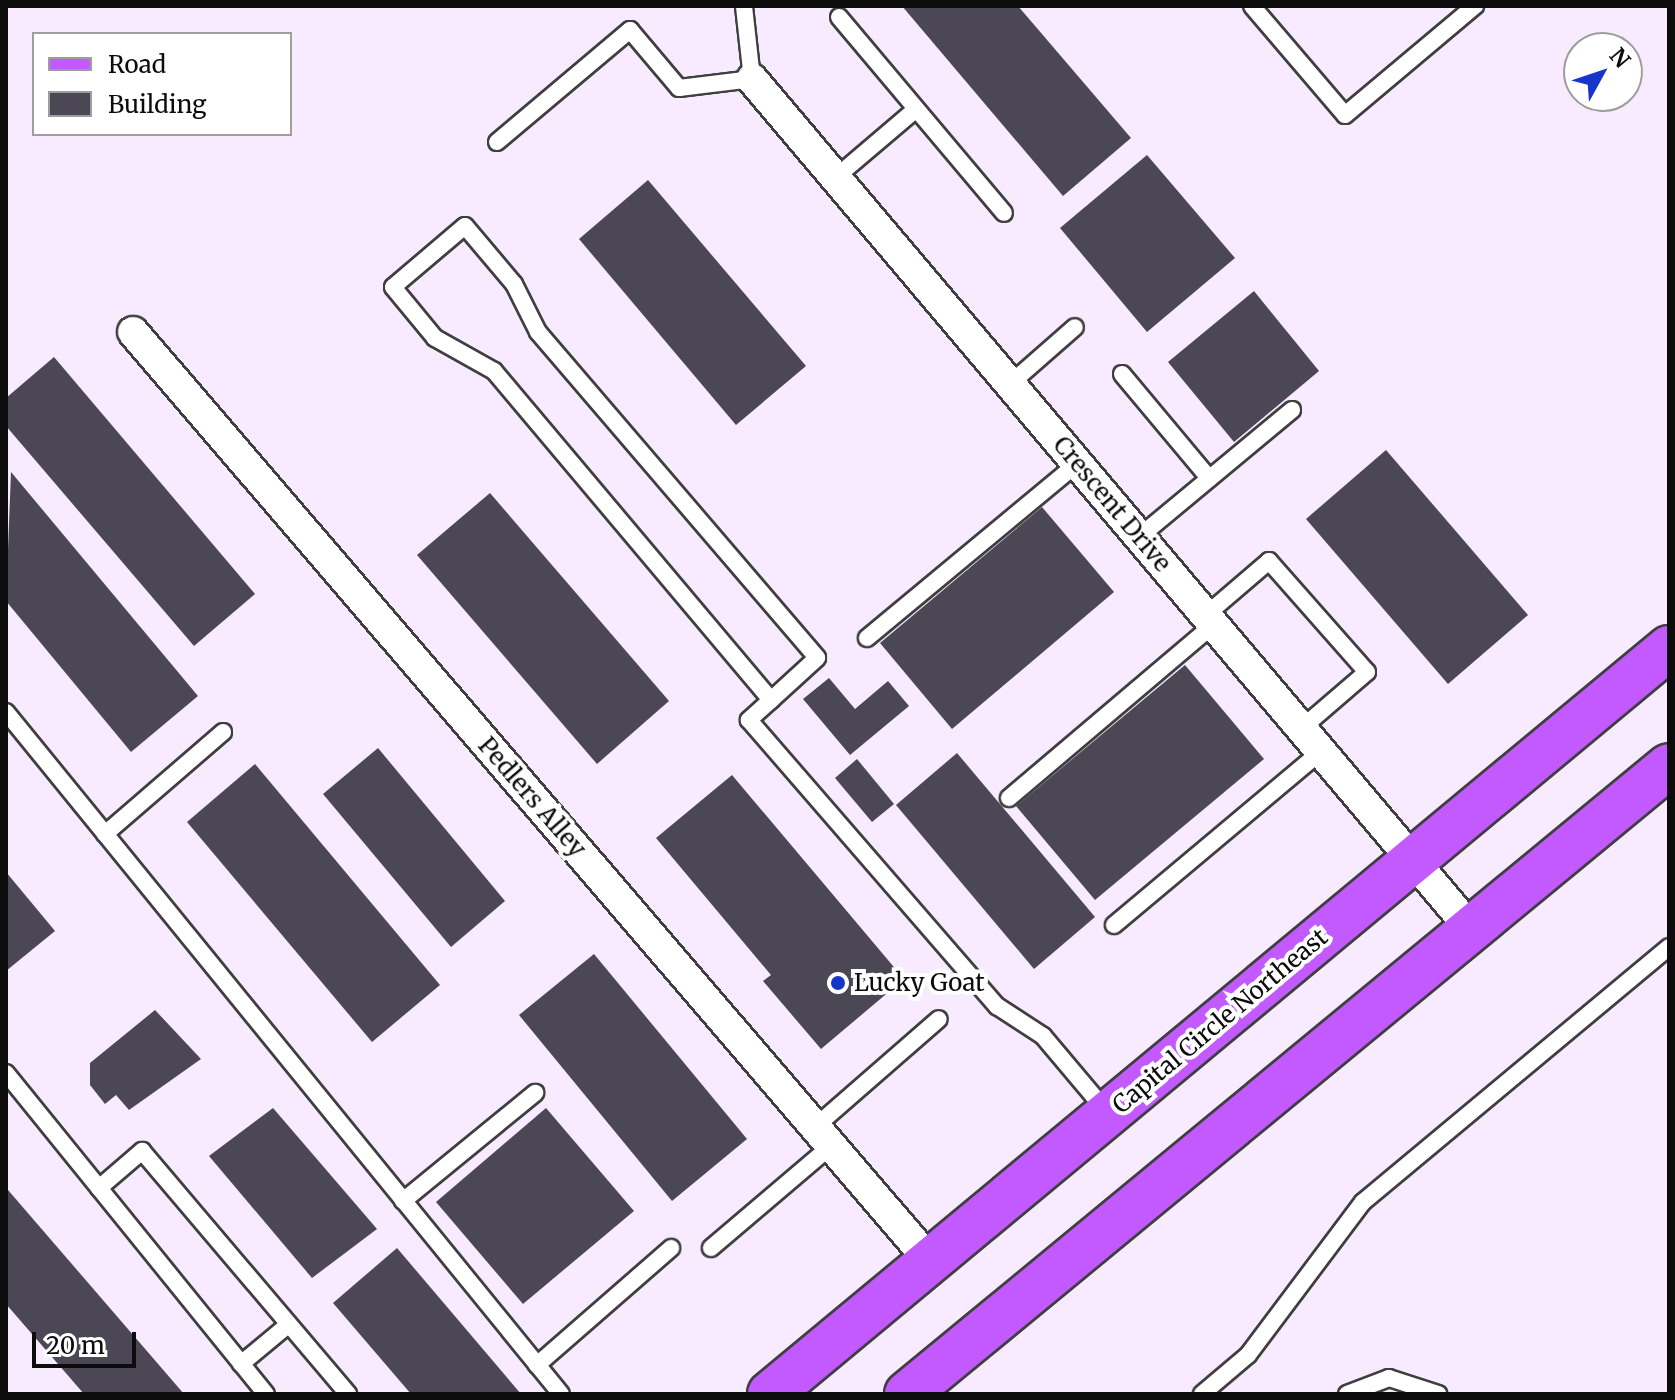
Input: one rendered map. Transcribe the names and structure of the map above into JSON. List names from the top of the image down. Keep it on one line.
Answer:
{"streets":{"main road":["Capital Circle Northeast"],"street":["Crescent Drive","Pedlers Alley"]},"crossings":[["Crescent Drive","Capital Circle Northeast"],["Pedlers Alley","Capital Circle Northeast"]],"places":["Lucky Goat"],"legend":["Road","Building"],"scale_bar":"20 m","north":"top right"}
